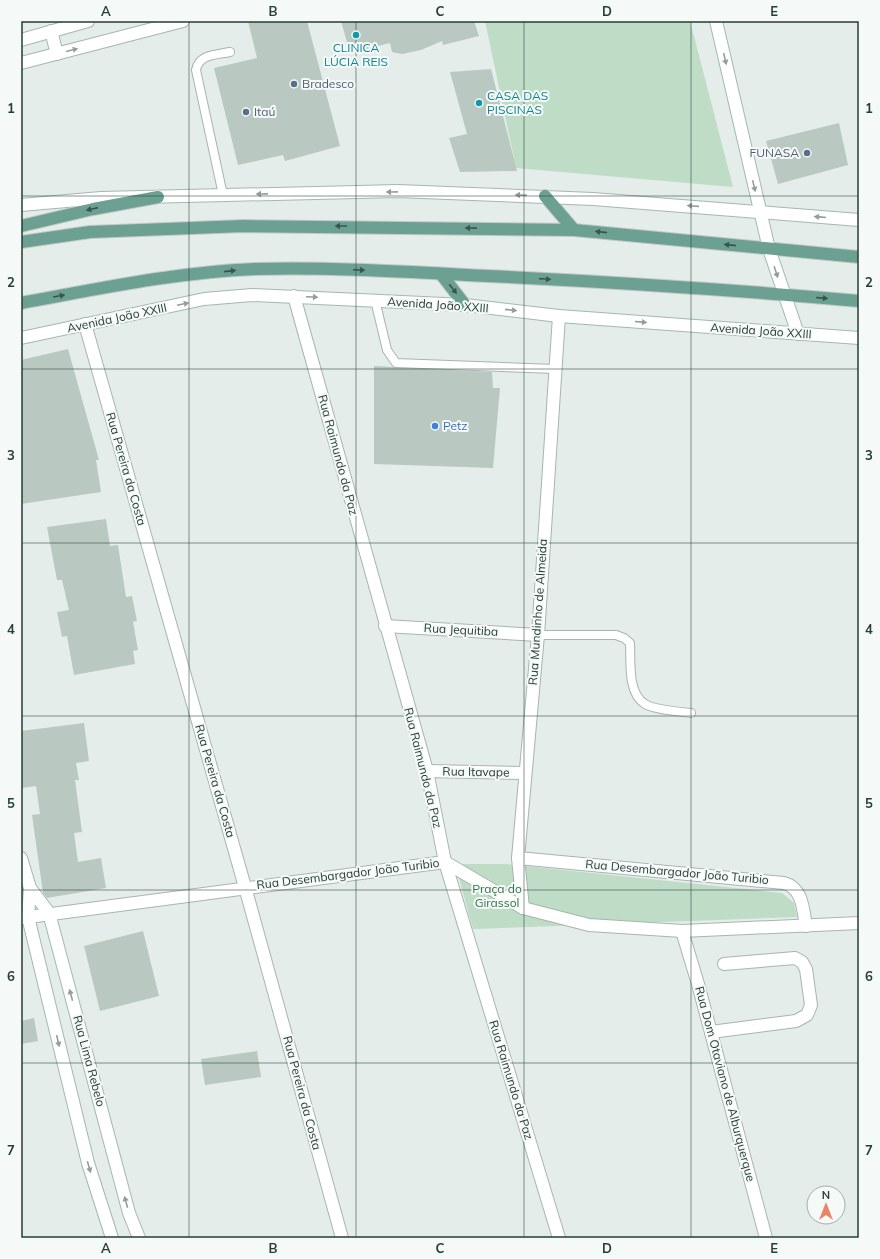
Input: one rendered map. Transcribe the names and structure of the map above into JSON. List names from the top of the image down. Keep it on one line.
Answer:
{"streets":{"street":["Avenida João XXIII","Rua Raimundo da Paz","Rua Pereira da Costa","Rua Mundinho de Almeida","Rua Jequitiba","Rua Itavape","Rua Desembargador João Turibio","Rua Lima Rebelo","Rua Dom Otaviano de Alburquerque"]},"crossings":[["Avenida João XXIII","Rua Raimundo da Paz"],["Avenida João XXIII","Rua Pereira da Costa"],["Avenida João XXIII","Rua Mundinho de Almeida"],["Rua Raimundo da Paz","Rua Jequitiba"],["Rua Raimundo da Paz","Rua Itavape"],["Rua Raimundo da Paz","Rua Desembargador João Turibio"],["Rua Pereira da Costa","Rua Desembargador João Turibio"],["Rua Mundinho de Almeida","Rua Jequitiba"],["Rua Mundinho de Almeida","Rua Itavape"],["Rua Mundinho de Almeida","Rua Desembargador João Turibio"],["Rua Desembargador João Turibio","Rua Lima Rebelo"],["Rua Desembargador João Turibio","Rua Dom Otaviano de Alburquerque"]],"parks":["Praça do Girassol"],"places":["CLINICA LÚCIA REIS","Bradesco","CASA DAS PISCINAS","Itaú","FUNASA","Petz"],"north":"top","grid":{"columns":["A","B","C","D","E"],"rows":["1","2","3","4","5","6","7"]}}
